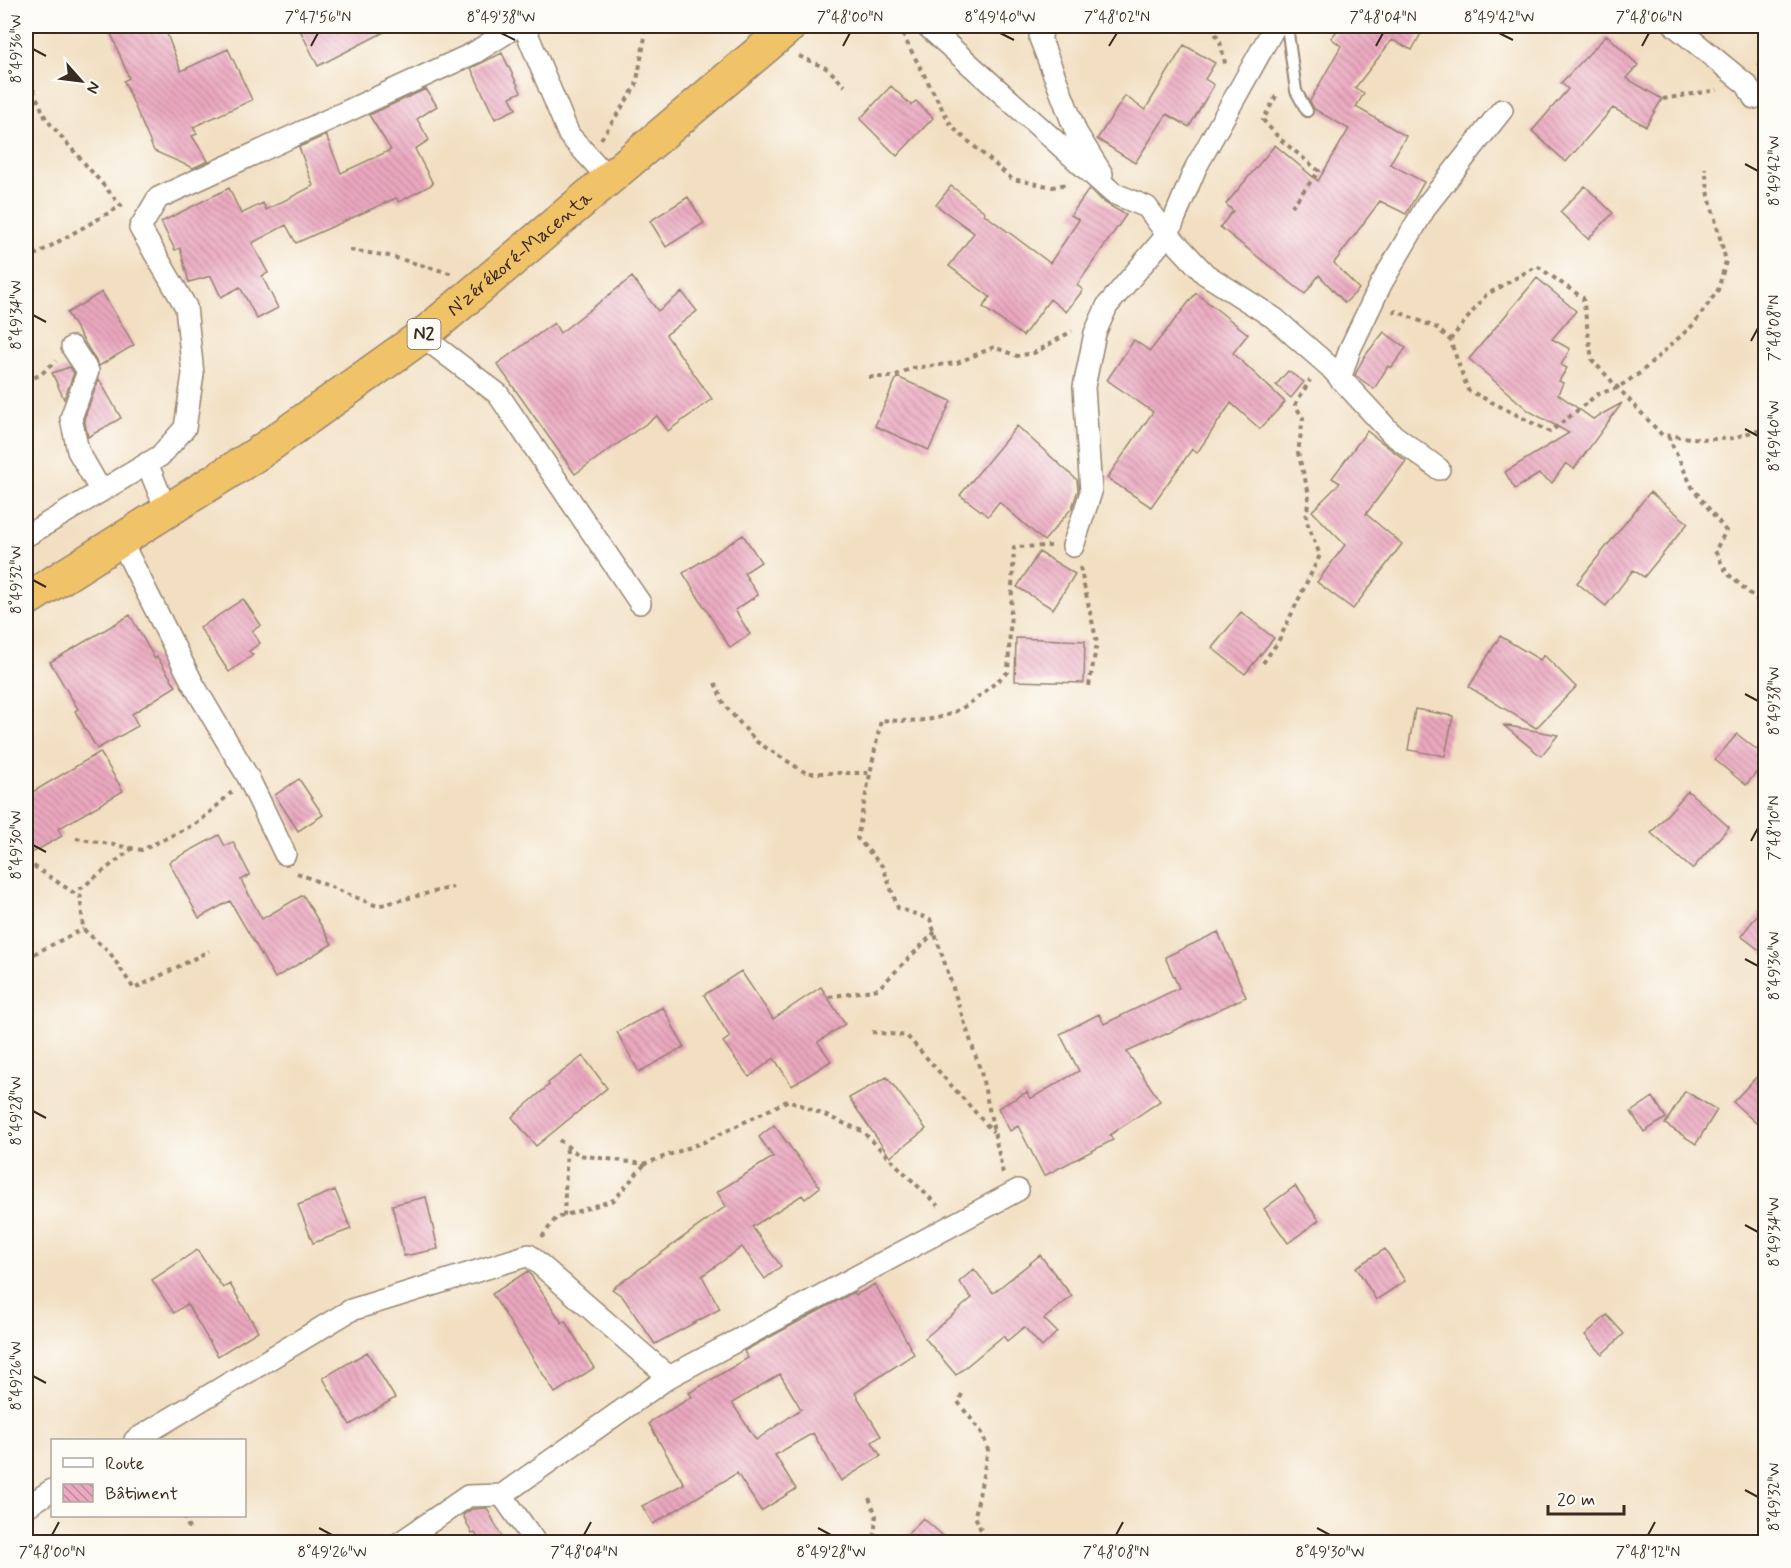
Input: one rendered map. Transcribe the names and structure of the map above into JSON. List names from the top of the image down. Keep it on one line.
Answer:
{"streets":{"highway":["N'zérékoré-Macenta","N2"]},"legend":["Route","Bâtiment"],"scale_bar":"20 m","north":"bottom right","coordinates":["7°47'56\"N","8°49'38\"W","7°48'00\"N","8°49'40\"W","7°48'02\"N","7°48'04\"N","8°49'42\"W","7°48'06\"N","8°49'36\"W","8°49'34\"W","7°48'08\"N","8°49'32\"W","7°48'10\"N","8°49'30\"W","8°49'28\"W","8°49'26\"W","7°48'12\"N"]}
